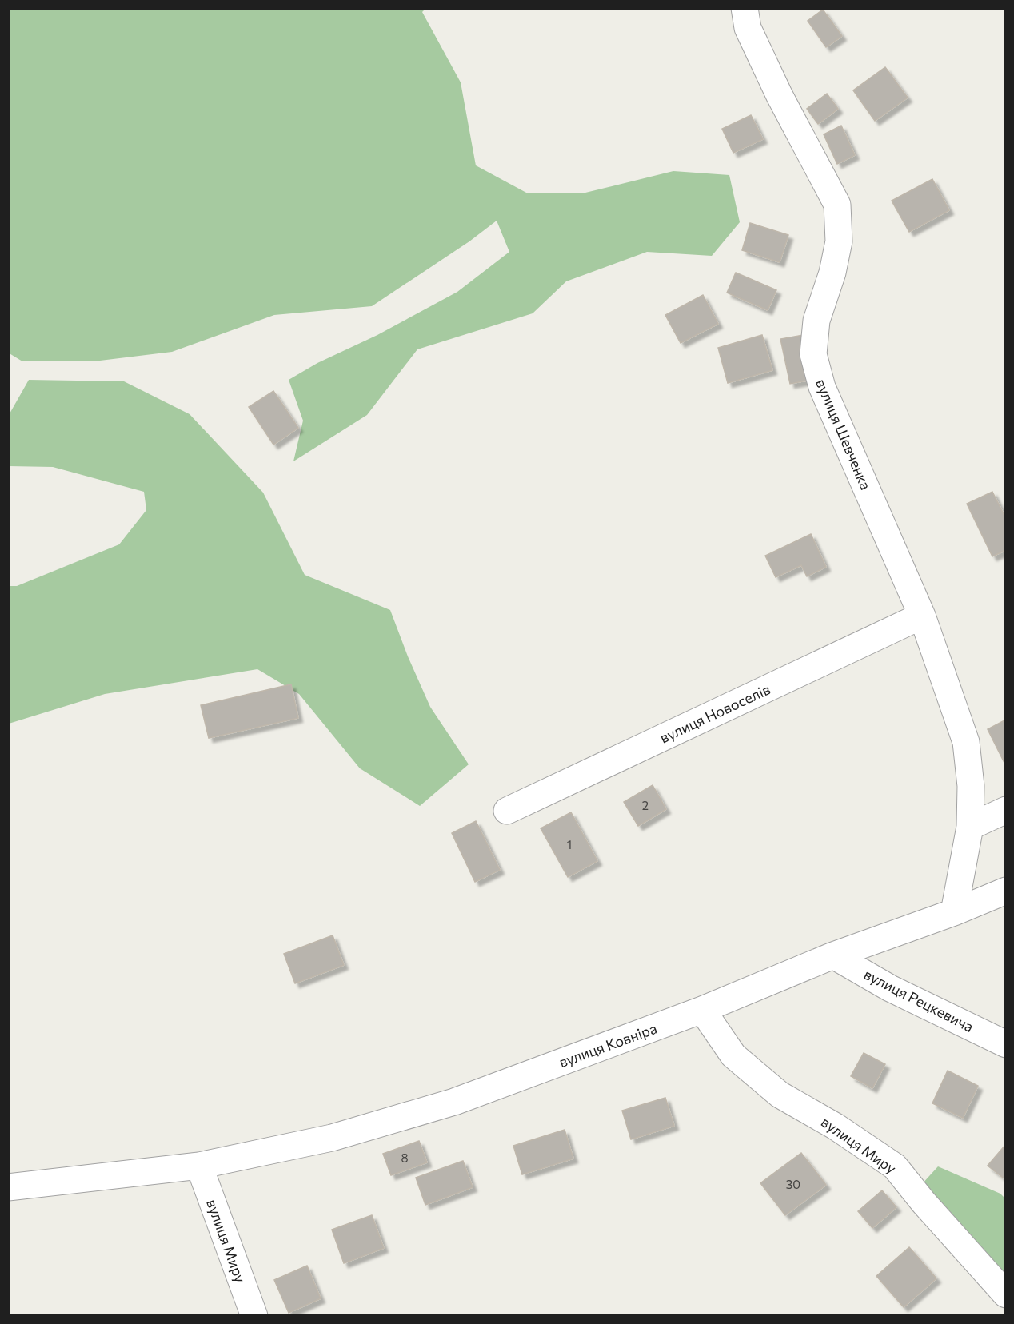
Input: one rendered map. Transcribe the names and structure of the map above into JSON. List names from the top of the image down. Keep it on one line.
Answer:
{"streets":{"street":["вулиця Шевченка","вулиця Новоселів","вулиця Рецкевича","вулиця Ковніра","вулиця Миру"]},"crossings":[["вулиця Шевченка","вулиця Новоселів"],["вулиця Шевченка","вулиця Ковніра"],["вулиця Рецкевича","вулиця Ковніра"],["вулиця Ковніра","вулиця Миру"]],"house_numbers":["2","1","8","30"]}
